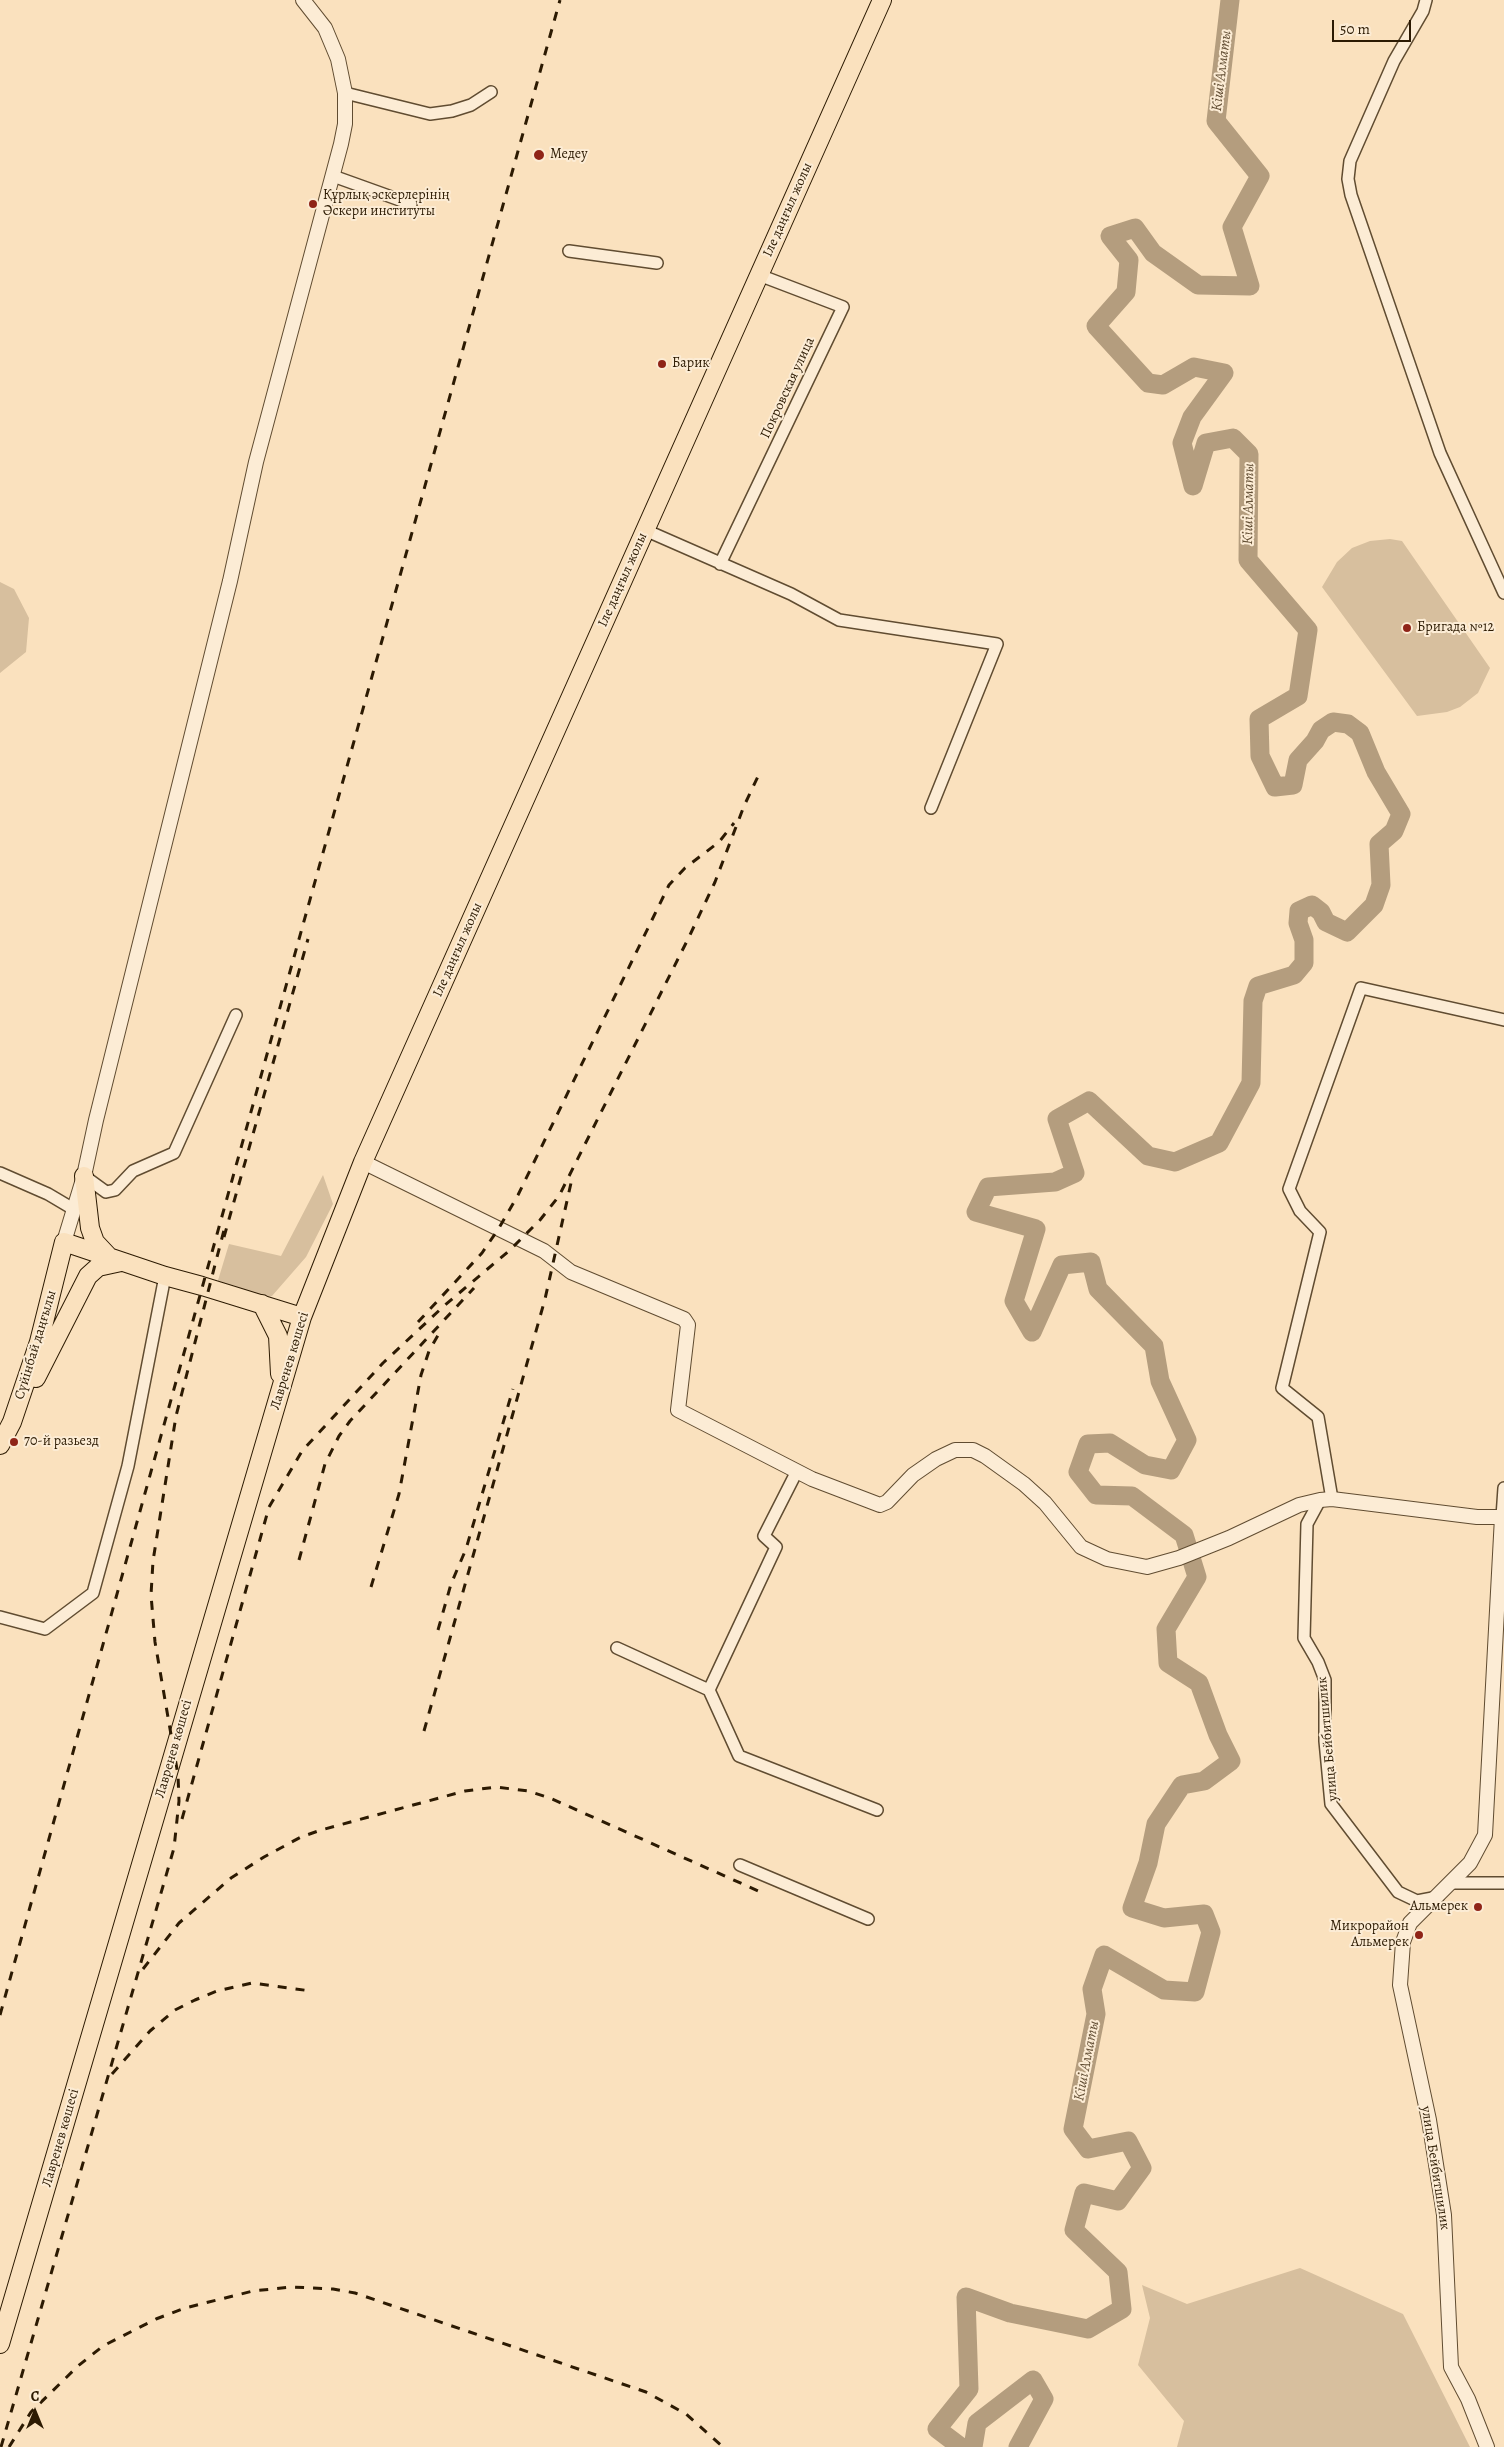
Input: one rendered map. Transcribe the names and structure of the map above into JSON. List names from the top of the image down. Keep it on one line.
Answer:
{"streets":{"main road":["Іле даңғыл жолы","Сүйінбай даңғылы","Лавренев көшесі"],"street":["Покровская улица","улица Бейбитшилик"]},"crossings":[["Іле даңғыл жолы","Покровская улица"],["Іле даңғыл жолы","Лавренев көшесі"]],"water":["Кіші Алматы"],"places":["Медеу","Құрлық әскерлерінің Әскери институты","Барик","Бригада №12","70-й разьезд","Альмерек","Микрорайон Альмерек"],"scale_bar":"50 m","north":"top"}
